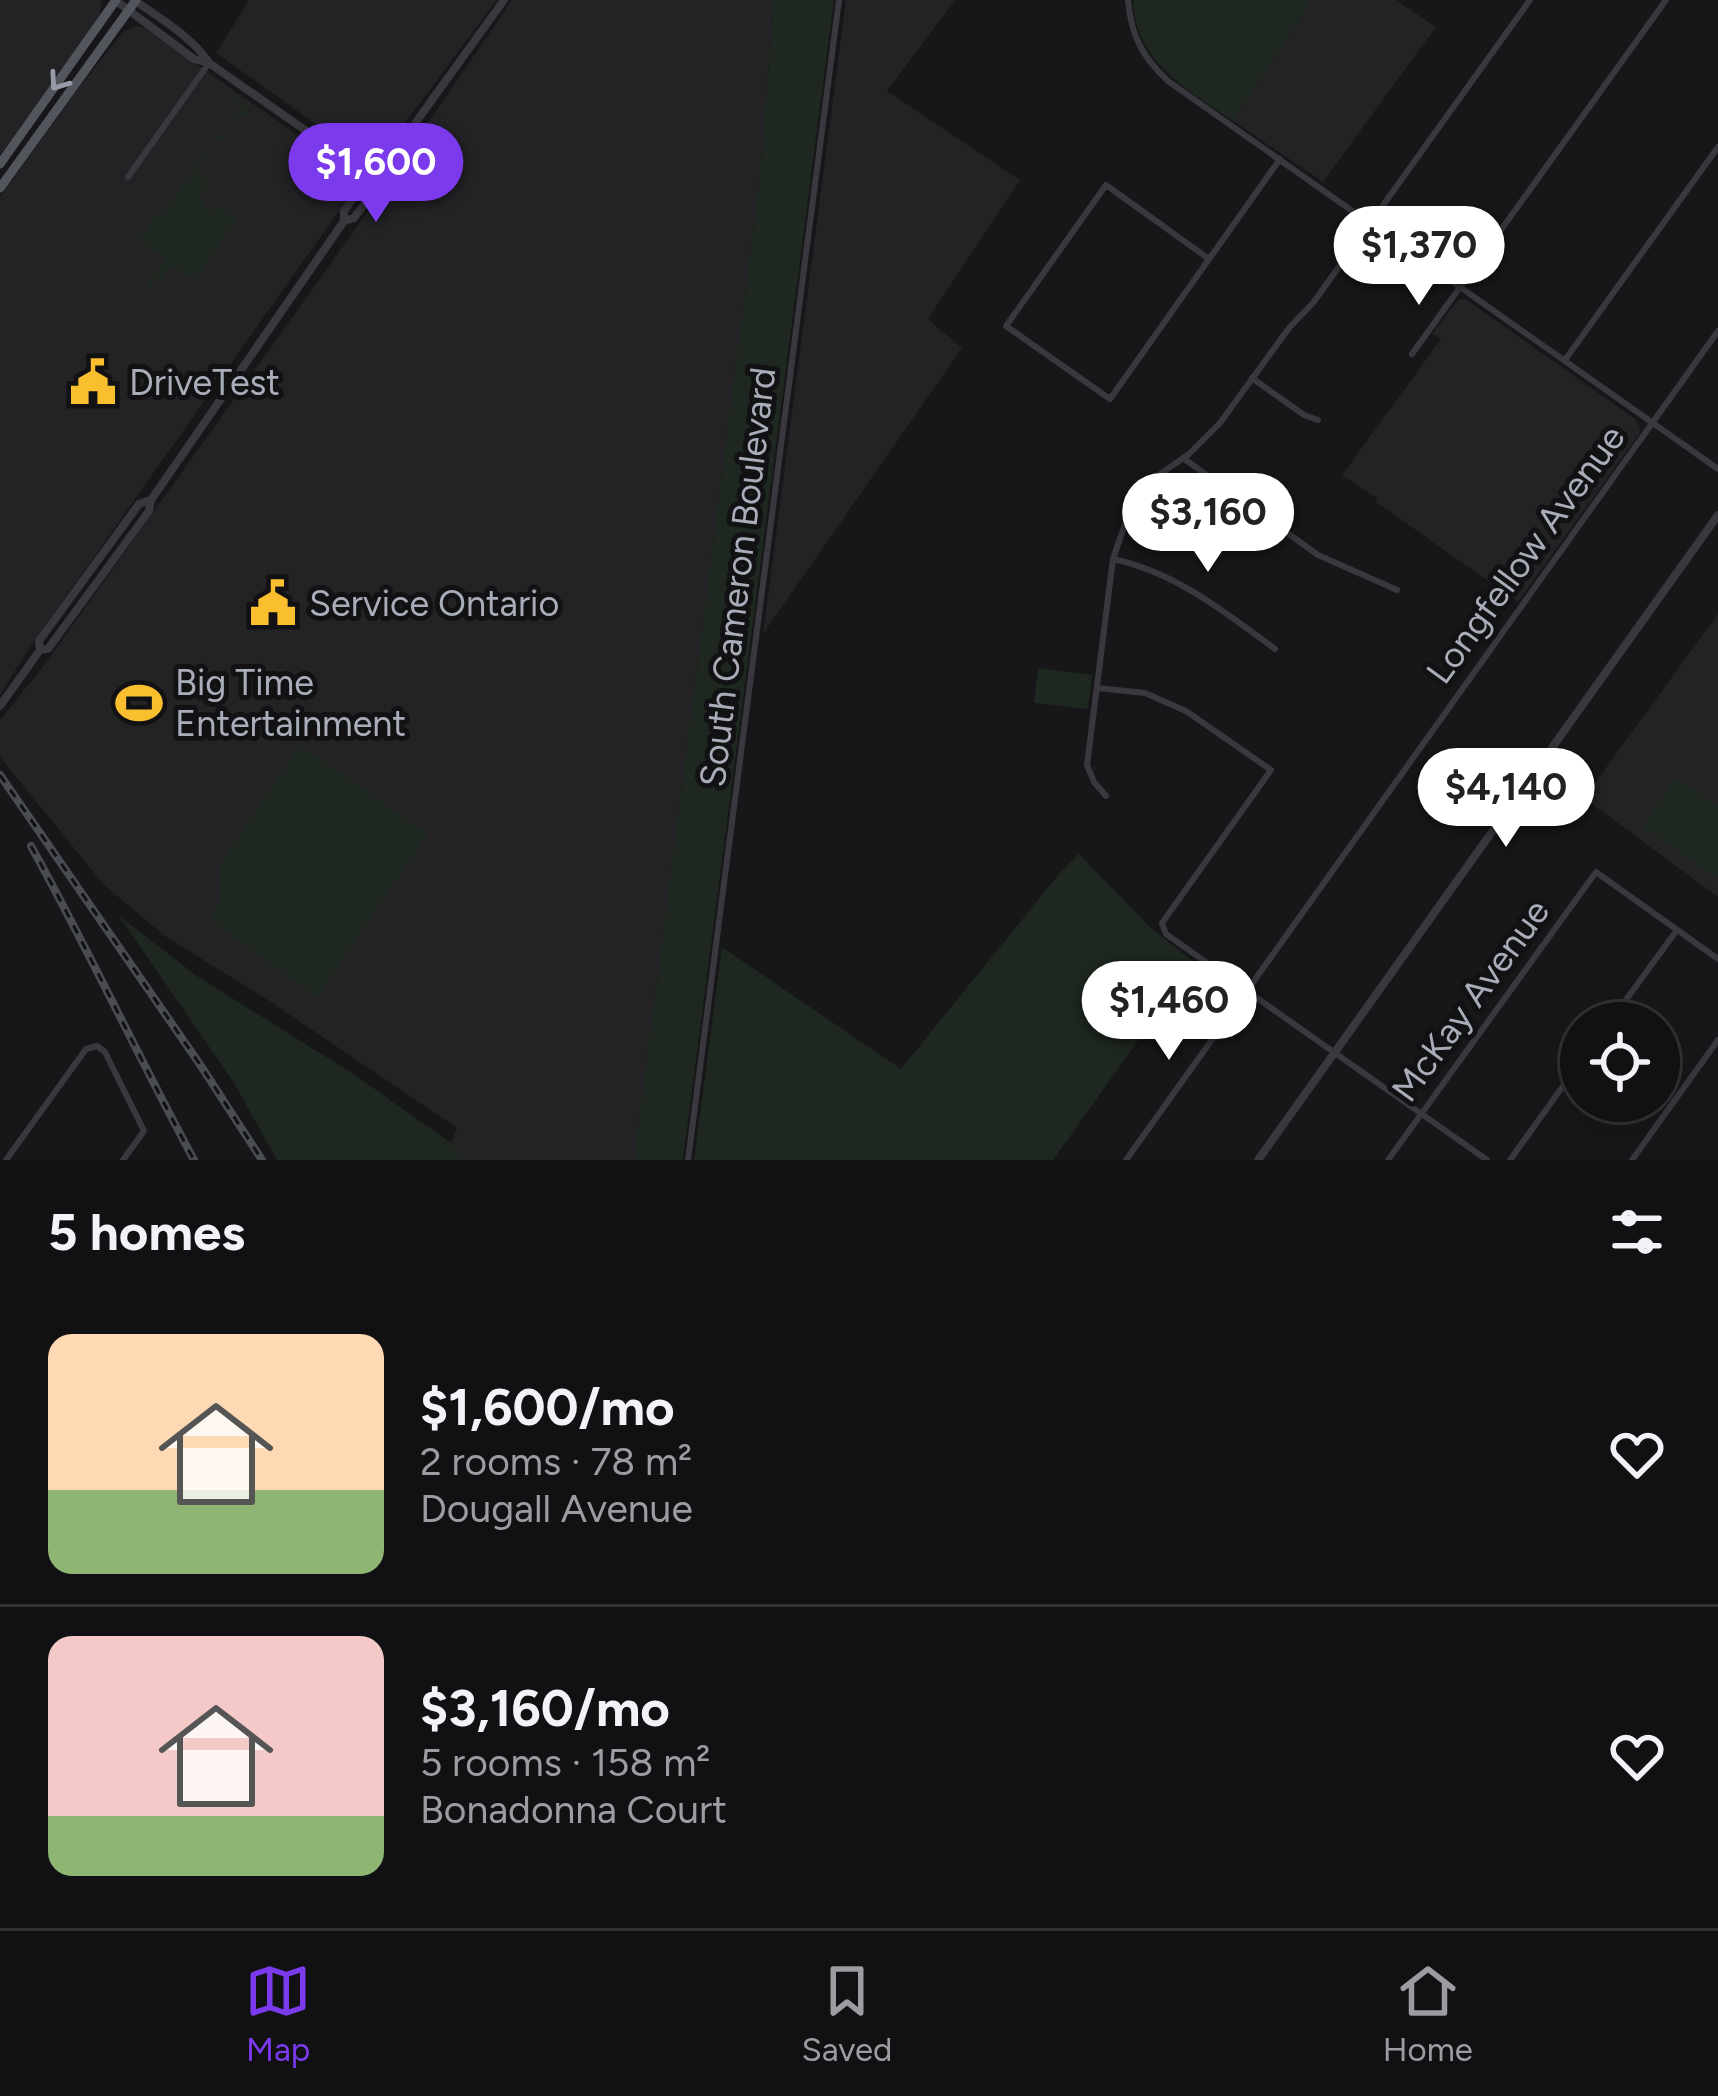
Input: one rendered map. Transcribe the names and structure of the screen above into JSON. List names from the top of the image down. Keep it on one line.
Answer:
{"streets":{"street":["Longfellow Avenue","South Cameron Boulevard","McKay Avenue"]},"places":{"public building":["DriveTest","Service Ontario"],"sports":["Big Time Entertainment"]},"page":{"price":["$1,600","$1,370","$3,160","$4,140","$1,460"],"heading":"5 homes","list":[{"name":"$1,600/mo","note":"2 rooms · 78 m² · Dougall Avenue"},{"name":"$3,160/mo","note":"5 rooms · 158 m² · Bonadonna Court"}],"tabs":["Map","Saved","Home"]}}
